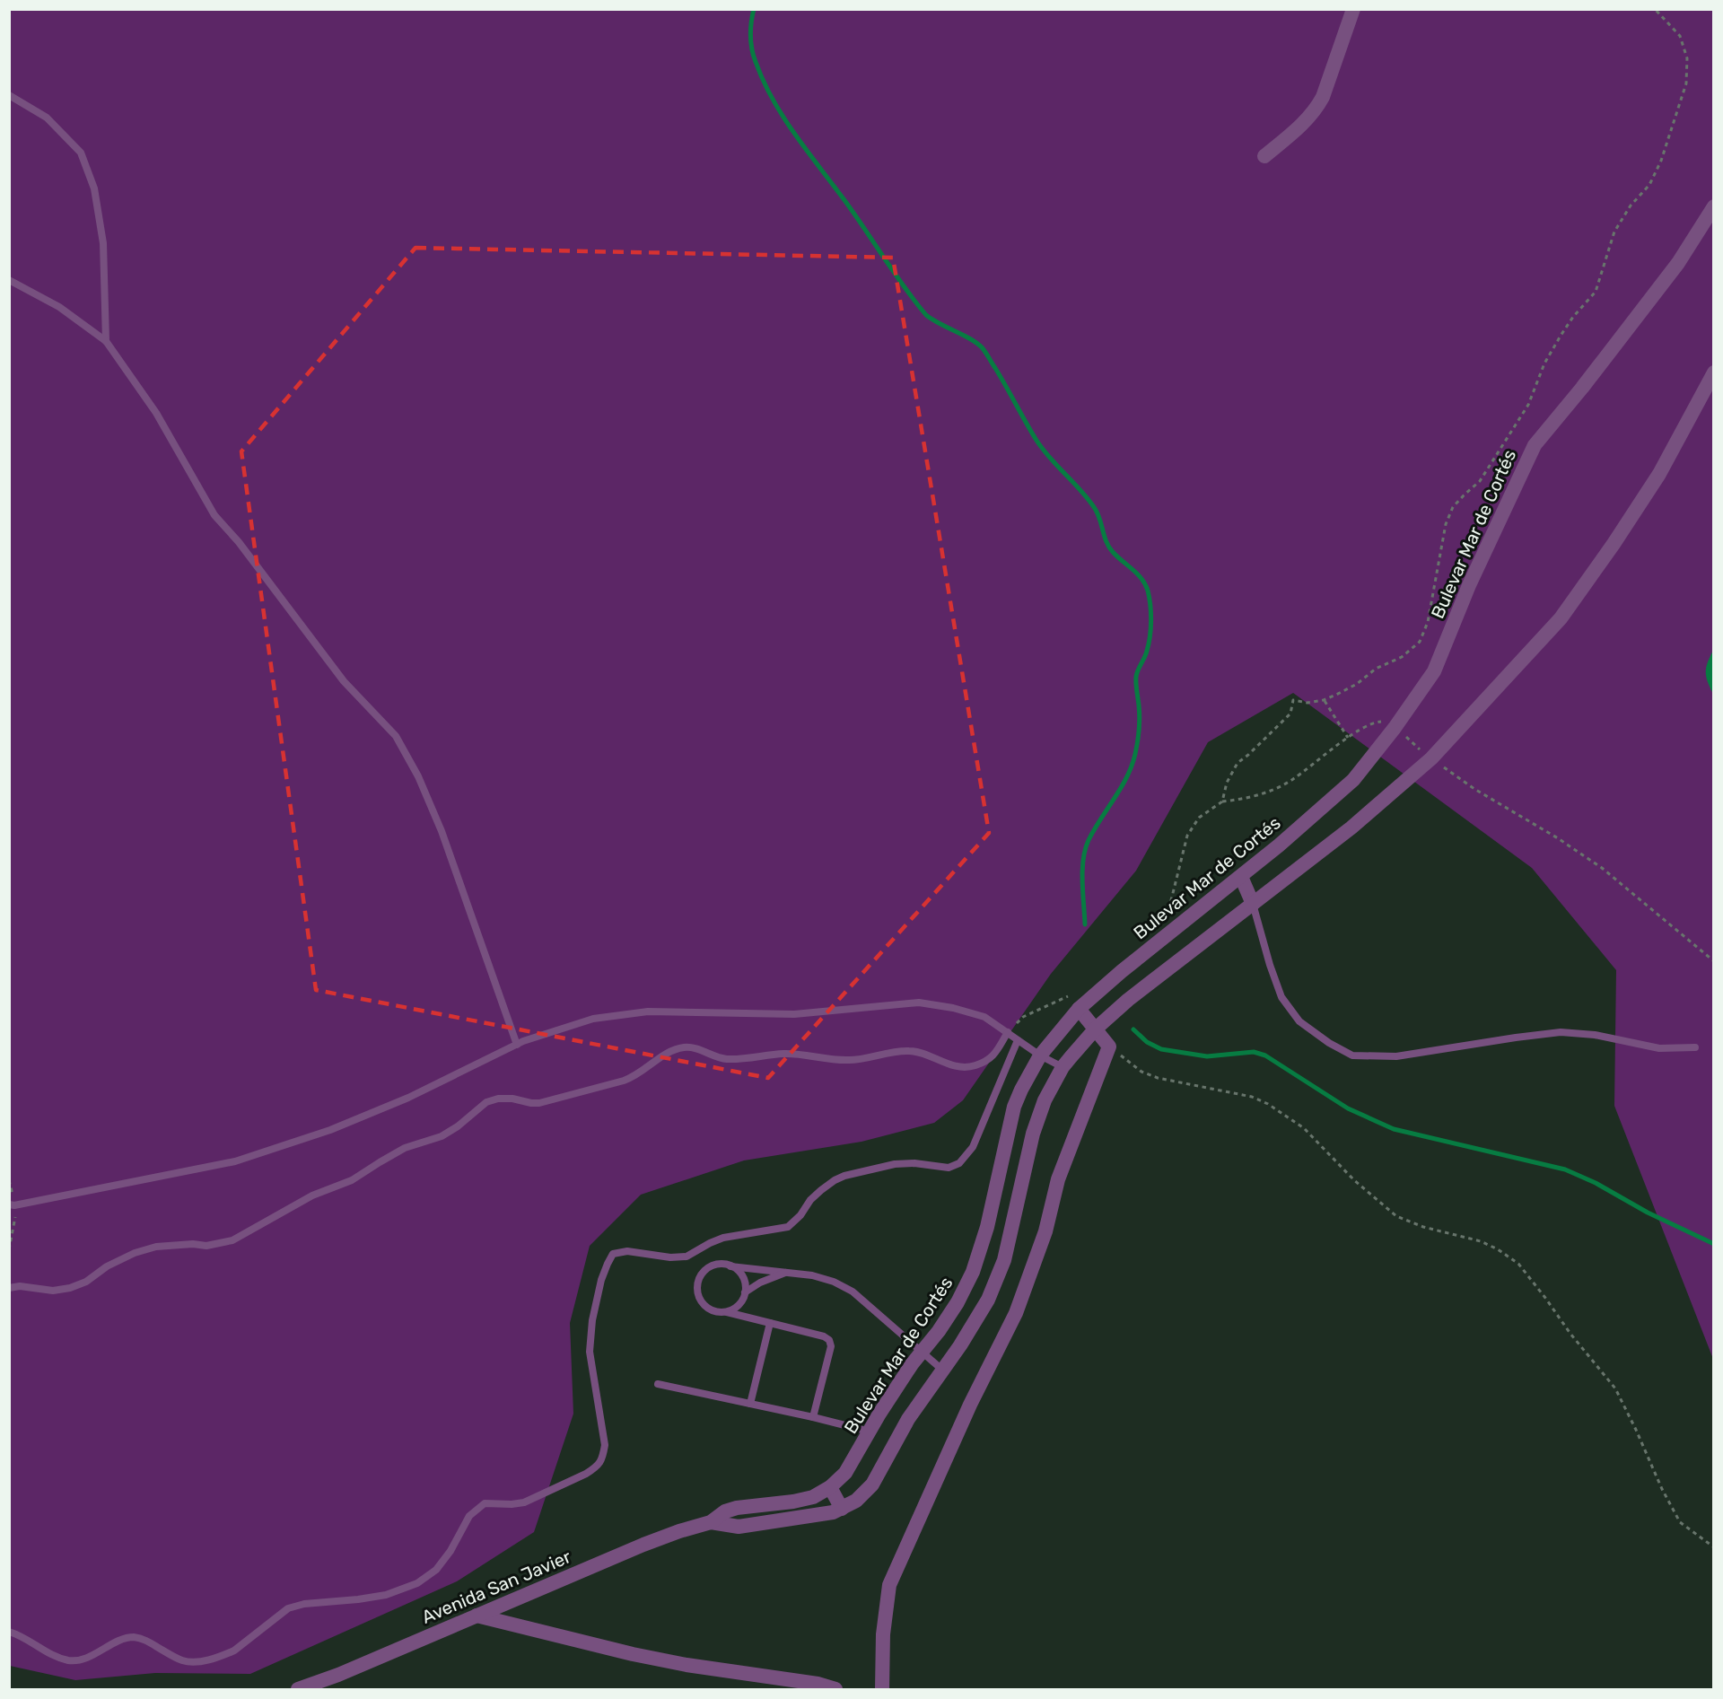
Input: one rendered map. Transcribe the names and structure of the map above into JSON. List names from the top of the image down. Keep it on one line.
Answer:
{"streets":{"street":["Bulevar Mar de Cortés","Avenida San Javier"]},"crossings":[["Bulevar Mar de Cortés","Avenida San Javier"]]}
